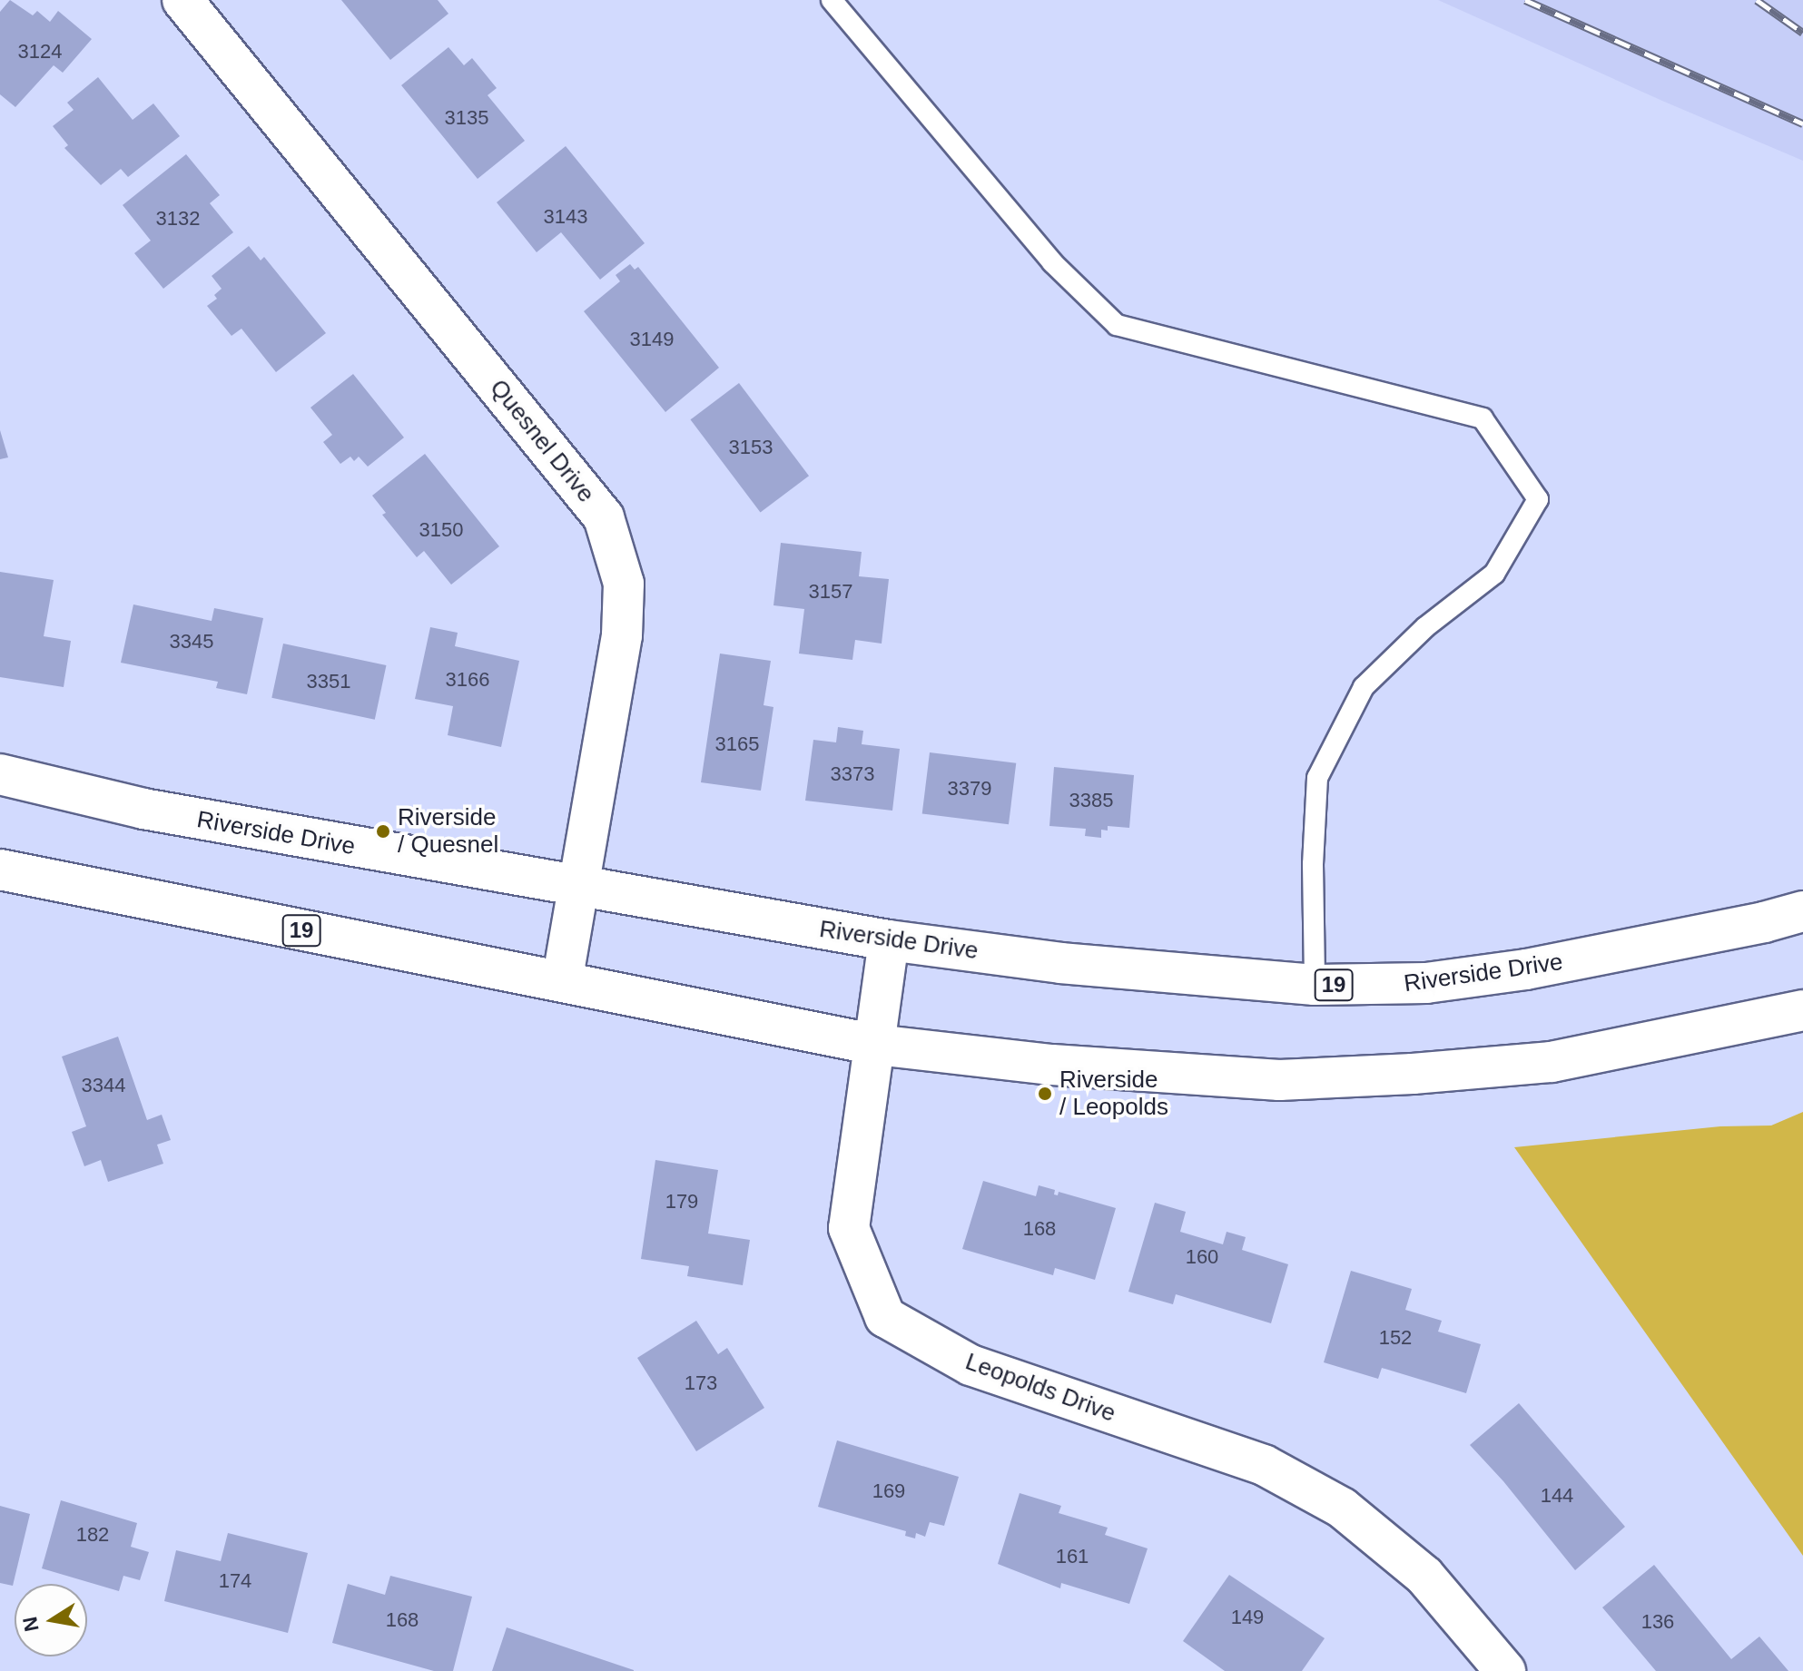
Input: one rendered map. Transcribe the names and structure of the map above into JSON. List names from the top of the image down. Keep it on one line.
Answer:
{"streets":{"main road":["Quesnel Drive","Riverside Drive","19","Leopolds Drive"]},"crossings":[["Quesnel Drive","Riverside Drive"],["Quesnel Drive","19"],["Riverside Drive","Leopolds Drive"],["19","Leopolds Drive"]],"places":["Riverside / Quesnel","Riverside / Leopolds"],"house_numbers":["3124","3135","3143","3132","3149","3153","3150","3157","3345","3166","3351","3165","3373","3379","3385","3344","179","168","160","152","173","169","144","182","161","174","149","168","136"],"north":"left"}
